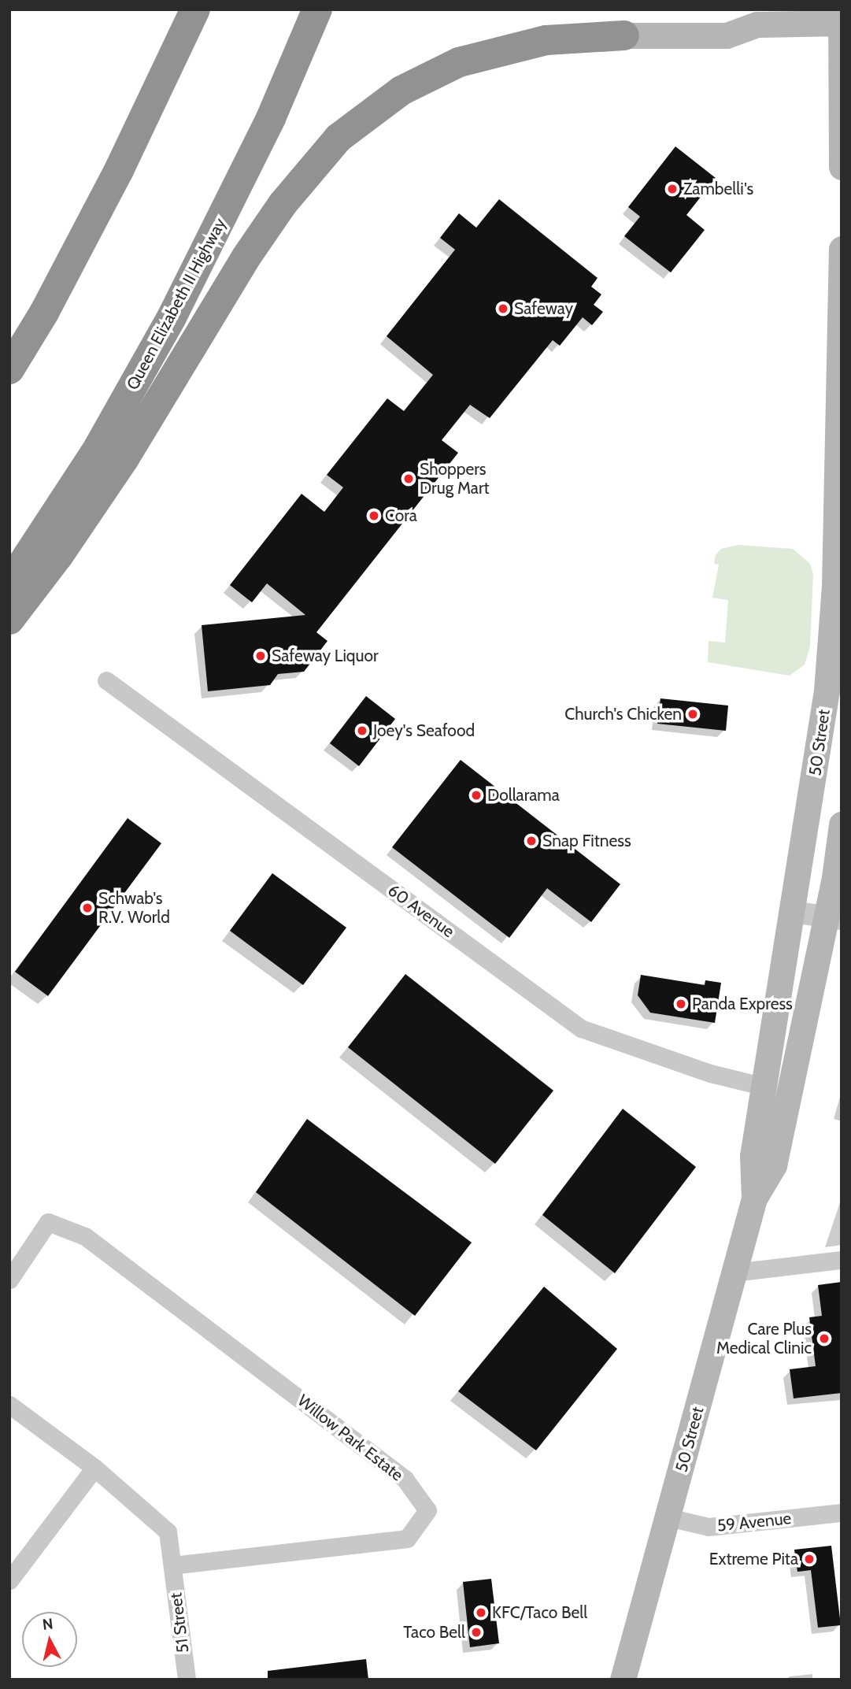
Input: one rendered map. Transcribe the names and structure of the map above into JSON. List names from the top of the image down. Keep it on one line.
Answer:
{"streets":{"highway":["Queen Elizabeth II Highway"],"main road":["50 Street"],"street":["60 Avenue","Willow Park Estate","59 Avenue","51 Street"]},"crossings":[["50 Street","60 Avenue"],["50 Street","59 Avenue"],["Willow Park Estate","51 Street"]],"places":["Zambelli's","Safeway","Shoppers Drug Mart","Cora","Safeway Liquor","Church's Chicken","Joey's Seafood","Dollarama","Snap Fitness","Schwab's R.V. World","Panda Express","Care Plus Medical Clinic","Extreme Pita","KFC/Taco Bell","Taco Bell"],"north":"top"}
